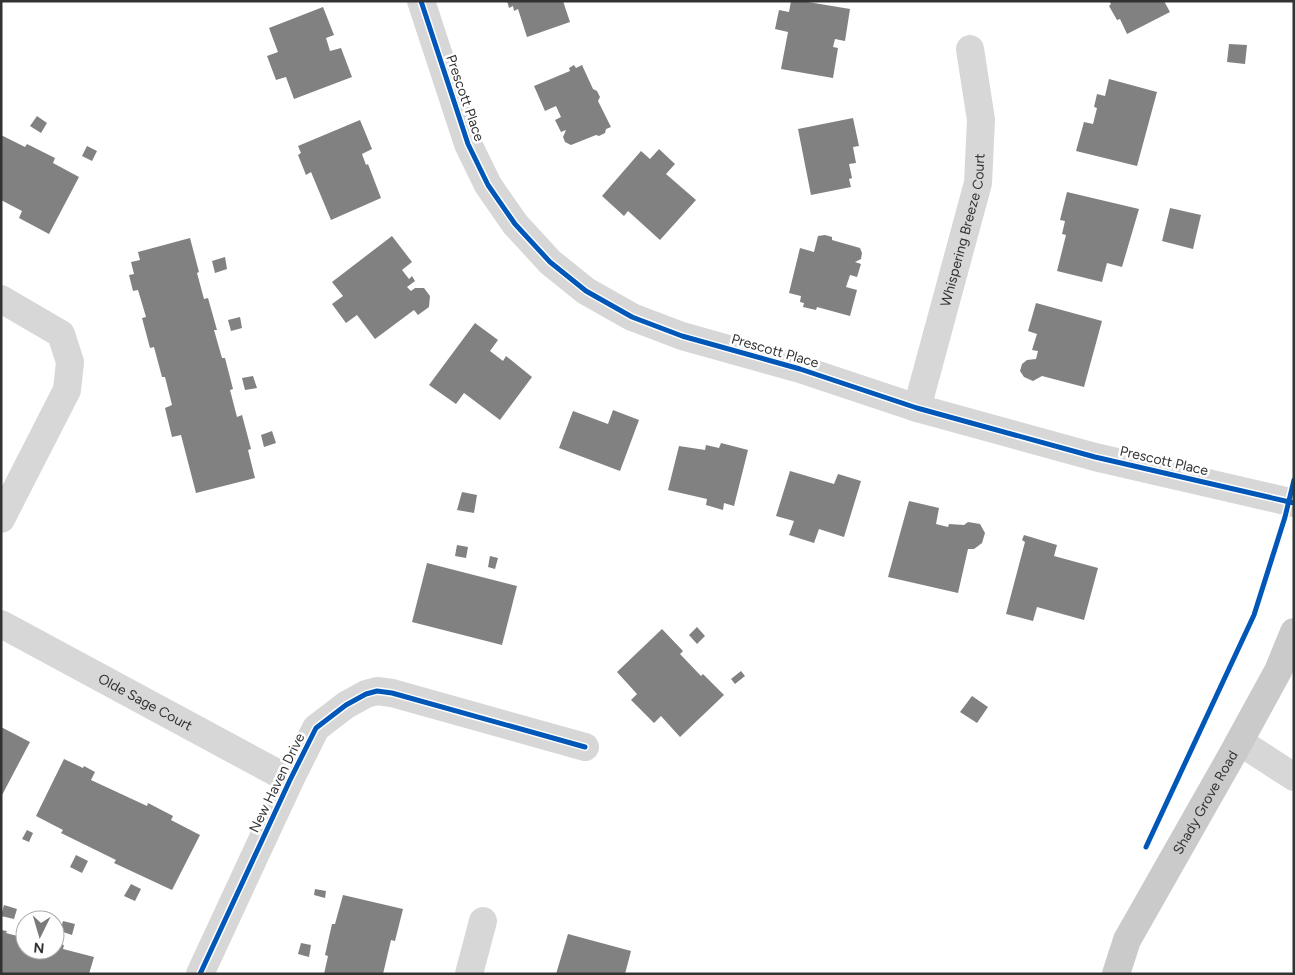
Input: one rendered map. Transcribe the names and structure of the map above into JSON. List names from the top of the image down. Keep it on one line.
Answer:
{"streets":{"main road":["Shady Grove Road"],"street":["Prescott Place","Whispering Breeze Court","Olde Sage Court","New Haven Drive"]},"crossings":[["Prescott Place","Whispering Breeze Court"],["Olde Sage Court","New Haven Drive"]],"north":"bottom"}
